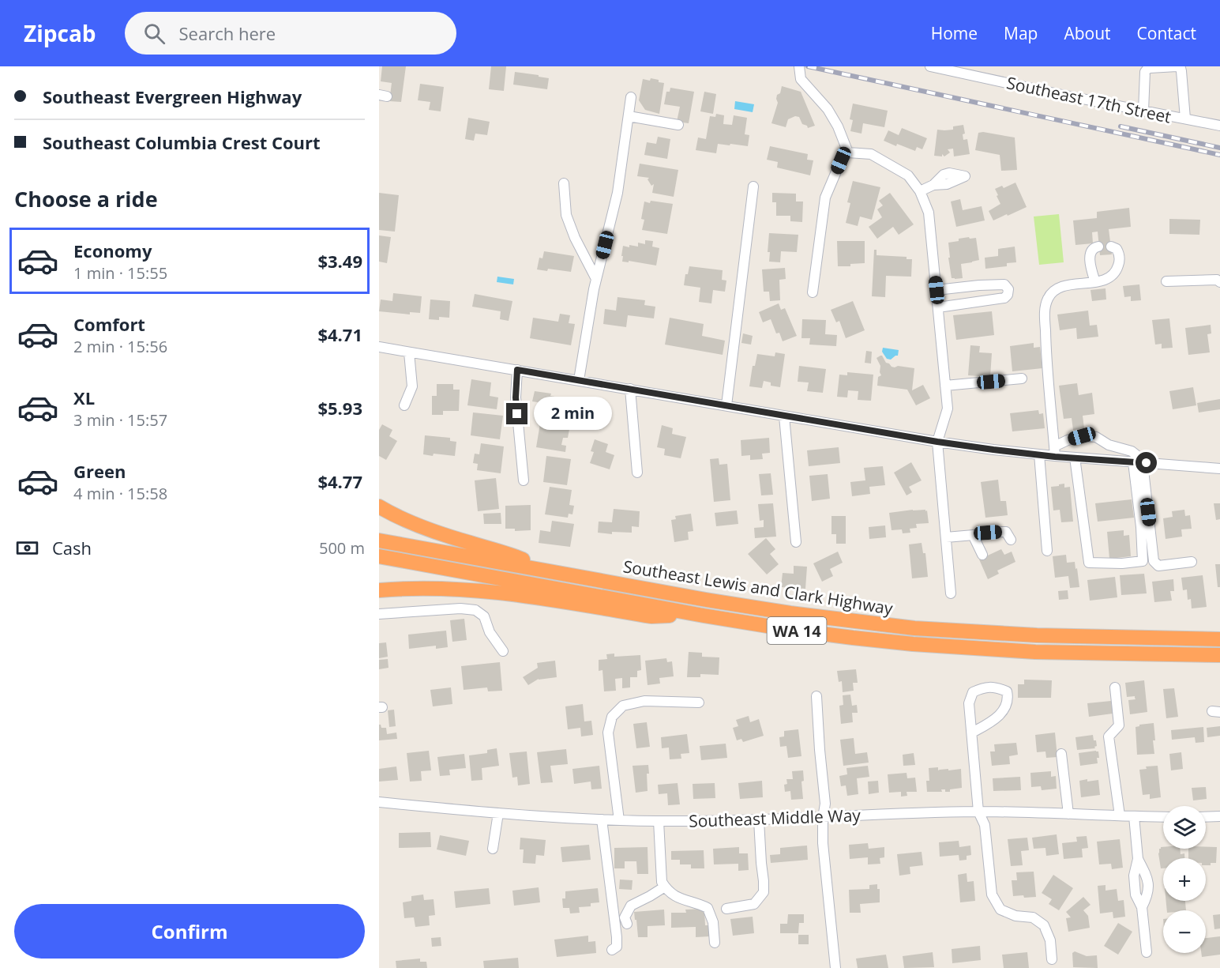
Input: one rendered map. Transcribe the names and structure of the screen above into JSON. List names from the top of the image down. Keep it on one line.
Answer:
{"streets":{"highway":["Southeast Lewis and Clark Highway","WA 14"],"street":["Southeast 17th Street","Southeast Middle Way"]},"page":{"header":"Zipcab","search":"Search here","nav":["Home","Map","About","Contact"],"banner":["Southeast Evergreen Highway","Southeast Columbia Crest Court"],"heading":"Choose a ride","list":[{"name":"Economy","note":"1 min · 15:55","value":"$3.49"},{"name":"Comfort","note":"2 min · 15:56","value":"$4.71"},{"name":"XL","note":"3 min · 15:57","value":"$5.93"},{"name":"Green","note":"4 min · 15:58","value":"$4.77"}],"bubble":"2 min","pay":["Cash","500 m"],"map_buttons":["+","−"],"buttons":"Confirm"}}
